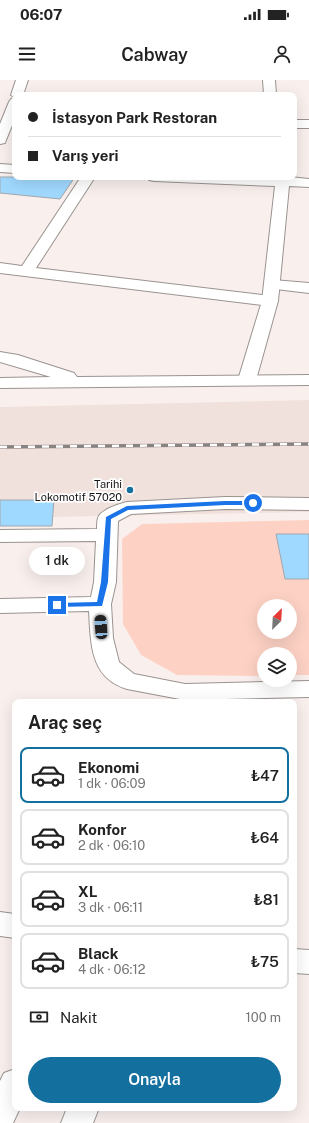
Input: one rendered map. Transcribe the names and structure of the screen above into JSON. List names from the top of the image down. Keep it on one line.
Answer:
{"places":["Tarihi Lokomotif 57020"],"north":"top right","page":{"status":"06:07","header":"Cabway","banner":["İstasyon Park Restoran","Varış yeri"],"bubble":"1 dk","heading":"Araç seç","list":[{"name":"Ekonomi","note":"1 dk · 06:09","value":"₺47"},{"name":"Konfor","note":"2 dk · 06:10","value":"₺64"},{"name":"XL","note":"3 dk · 06:11","value":"₺81"},{"name":"Black","note":"4 dk · 06:12","value":"₺75"}],"pay":["Nakit","100 m"],"buttons":"Onayla"}}
